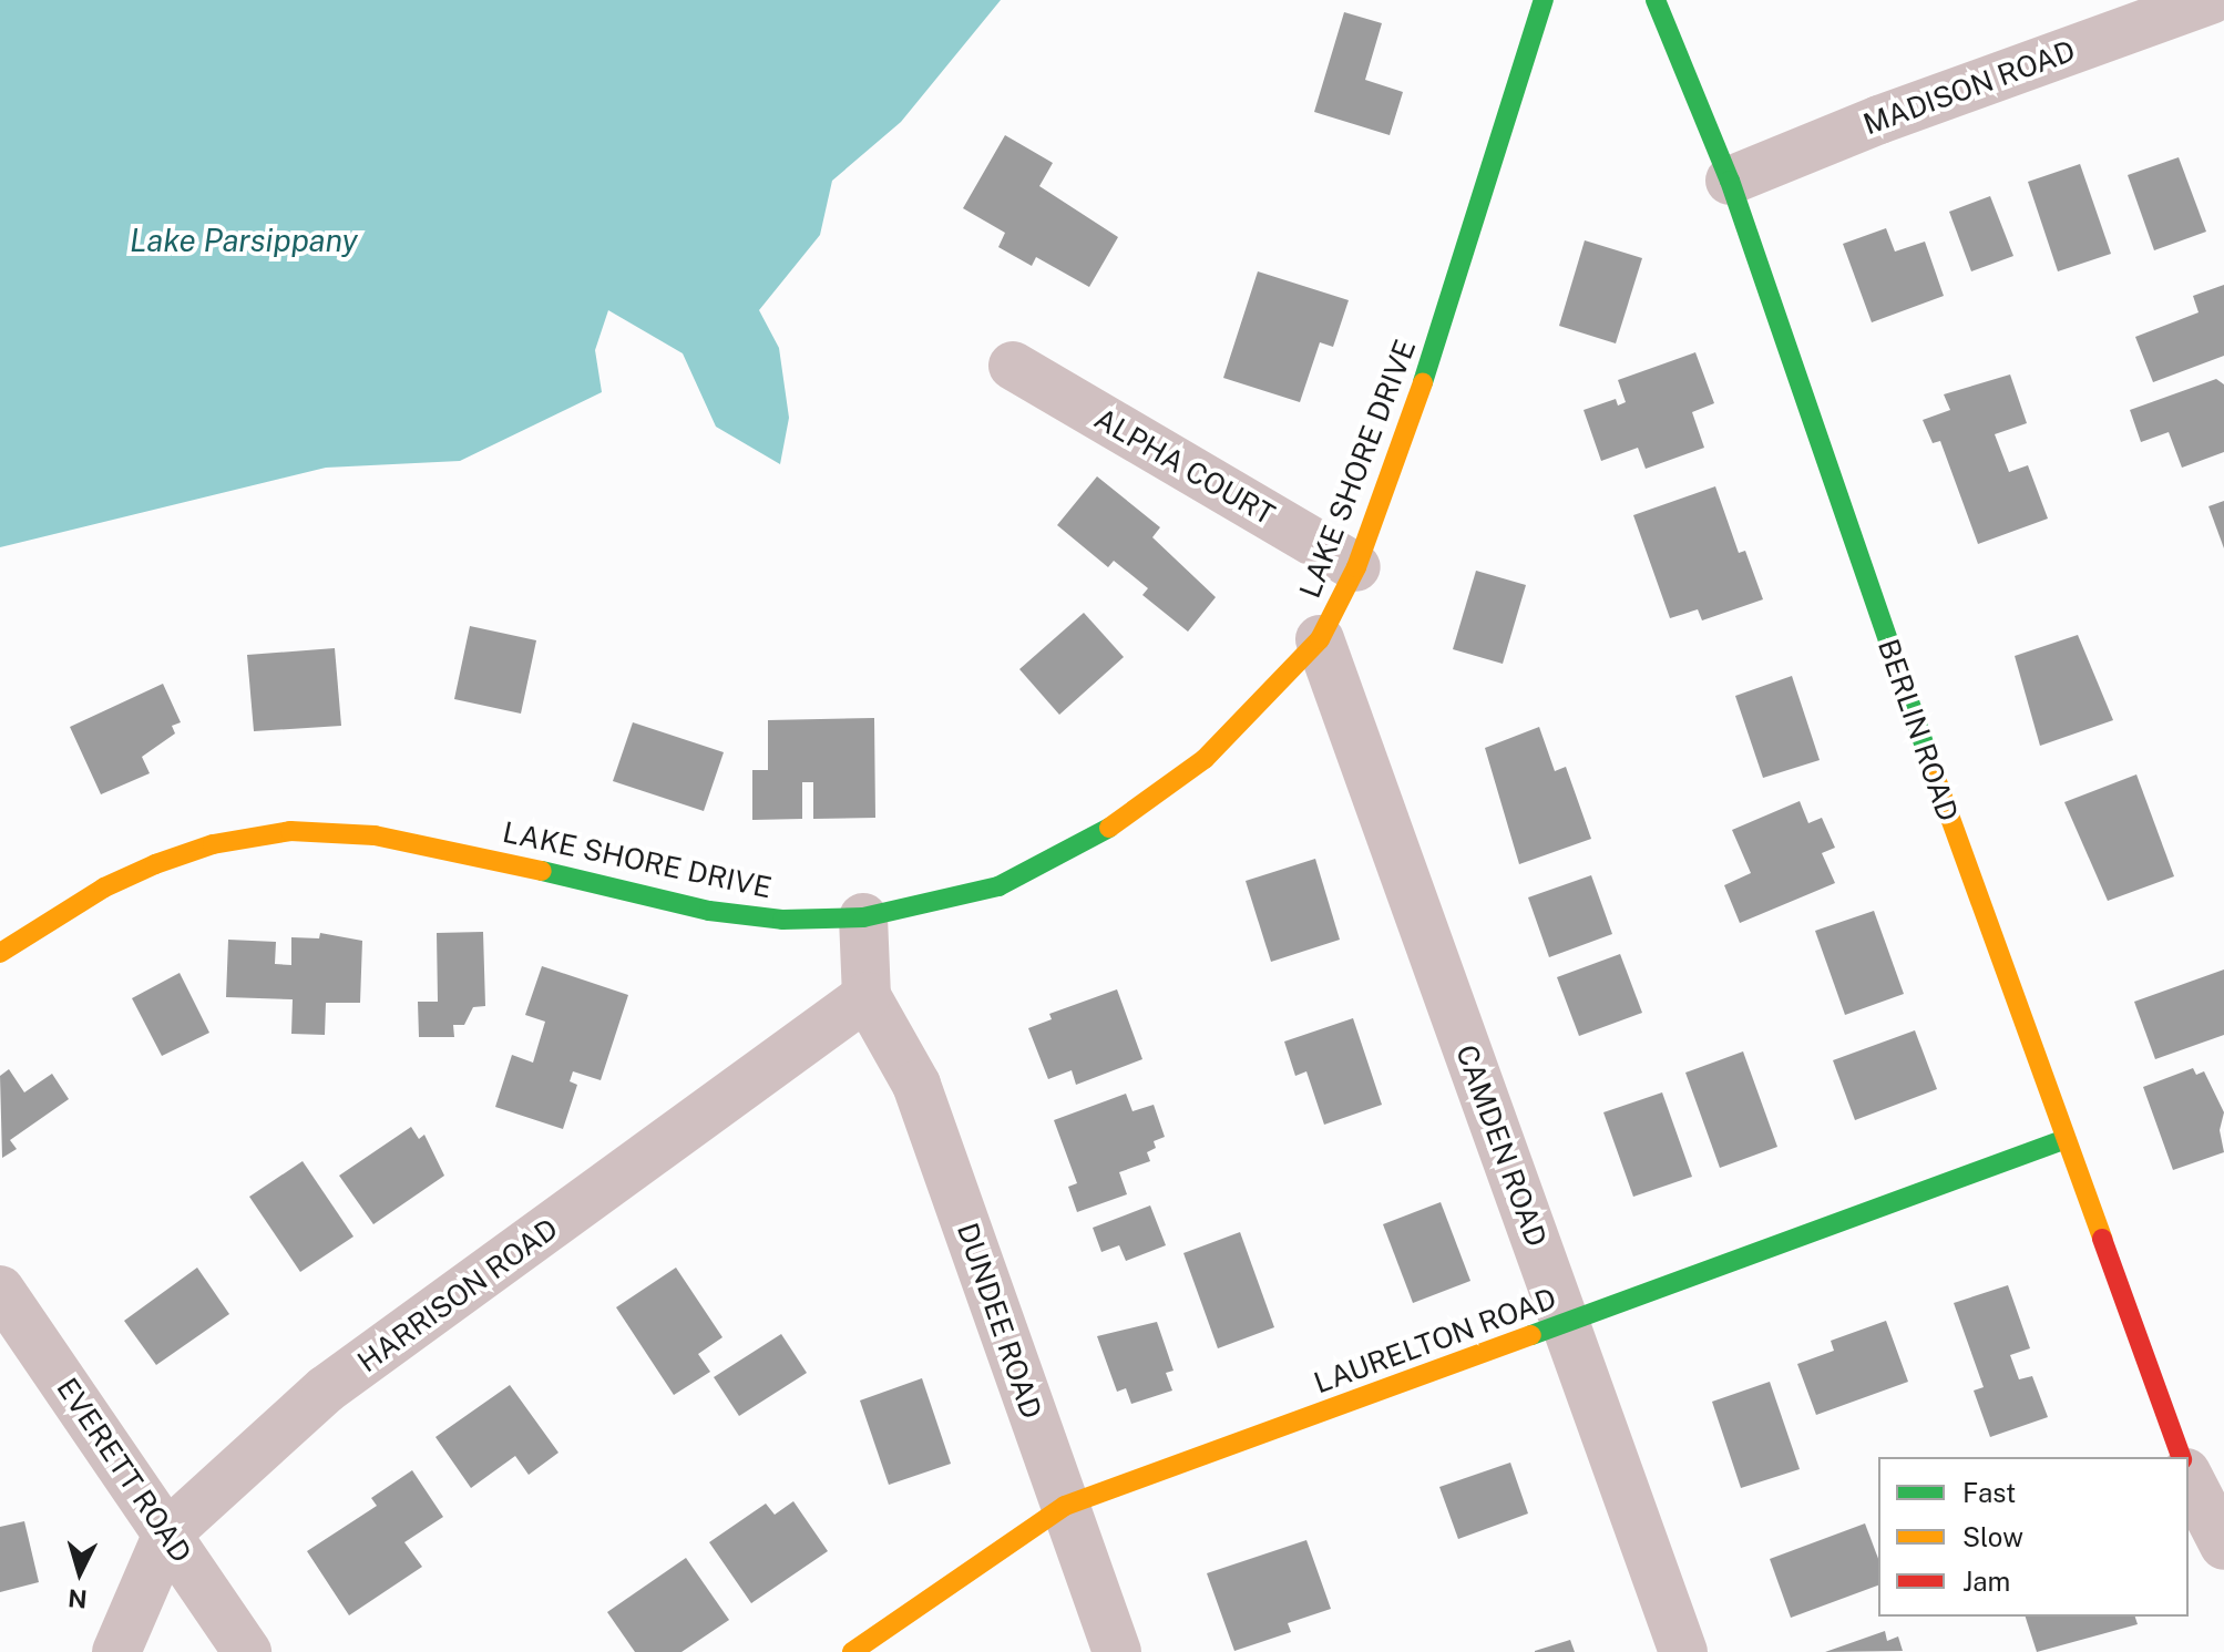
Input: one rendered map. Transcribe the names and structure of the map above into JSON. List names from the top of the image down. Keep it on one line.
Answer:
{"streets":{"street":["MADISON ROAD","ALPHA COURT","LAKE SHORE DRIVE","BERLIN ROAD","CAMDEN ROAD","HARRISON ROAD","DUNDEE ROAD","LAURELTON ROAD","EVERETT ROAD"]},"crossings":[["MADISON ROAD","BERLIN ROAD"],["ALPHA COURT","LAKE SHORE DRIVE"],["LAKE SHORE DRIVE","CAMDEN ROAD"],["BERLIN ROAD","LAURELTON ROAD"],["CAMDEN ROAD","LAURELTON ROAD"],["HARRISON ROAD","DUNDEE ROAD"],["HARRISON ROAD","EVERETT ROAD"],["DUNDEE ROAD","LAURELTON ROAD"]],"water":["Lake Parsippany"],"legend":["Fast","Slow","Jam"],"north":"bottom"}
